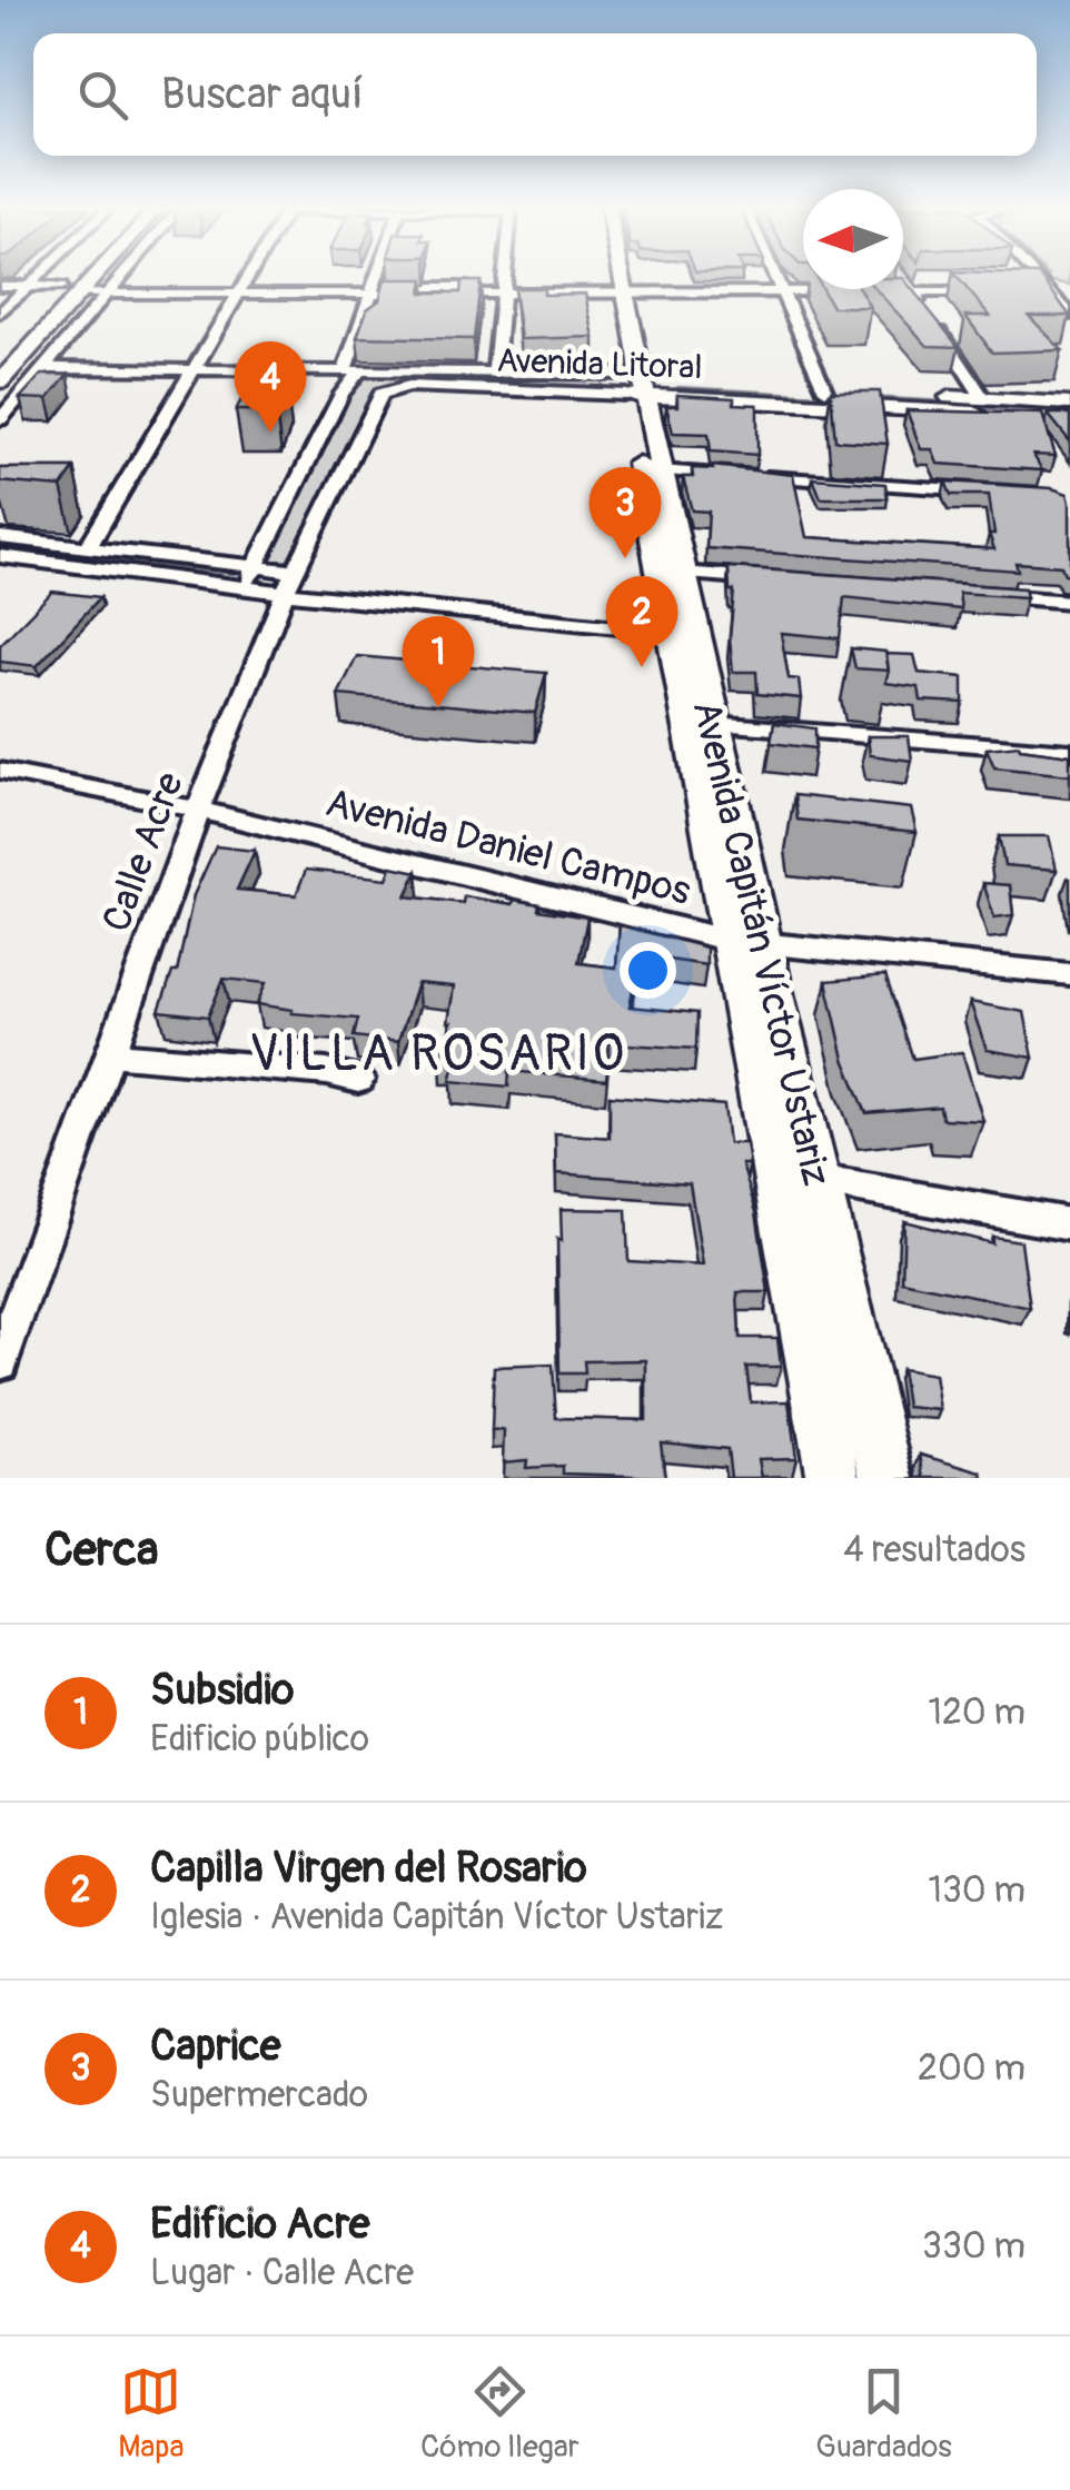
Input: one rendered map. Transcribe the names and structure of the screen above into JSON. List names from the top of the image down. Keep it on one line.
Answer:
{"streets":{"main road":["Avenida Litoral","Avenida Capitán Víctor Ustariz"],"street":["Avenida Daniel Campos","Calle Acre"]},"crossings":[["Avenida Litoral","Calle Acre"],["Avenida Litoral","Avenida Capitán Víctor Ustariz"],["Avenida Daniel Campos","Calle Acre"],["Avenida Daniel Campos","Avenida Capitán Víctor Ustariz"]],"districts":["VILLA ROSARIO"],"north":"left","page":{"search":"Buscar aquí","pins":["4","3","2","1"],"heading":["Cerca","4 resultados"],"list":[{"mark":"1","name":"Subsidio","note":"Edificio público","value":"120 m"},{"mark":"2","name":"Capilla Virgen del Rosario","note":"Iglesia · Avenida Capitán Víctor Ustariz","value":"130 m"},{"mark":"3","name":"Caprice","note":"Supermercado","value":"200 m"},{"mark":"4","name":"Edificio Acre","note":"Lugar · Calle Acre","value":"330 m"}],"nav":["Mapa","Cómo llegar","Guardados"]}}
